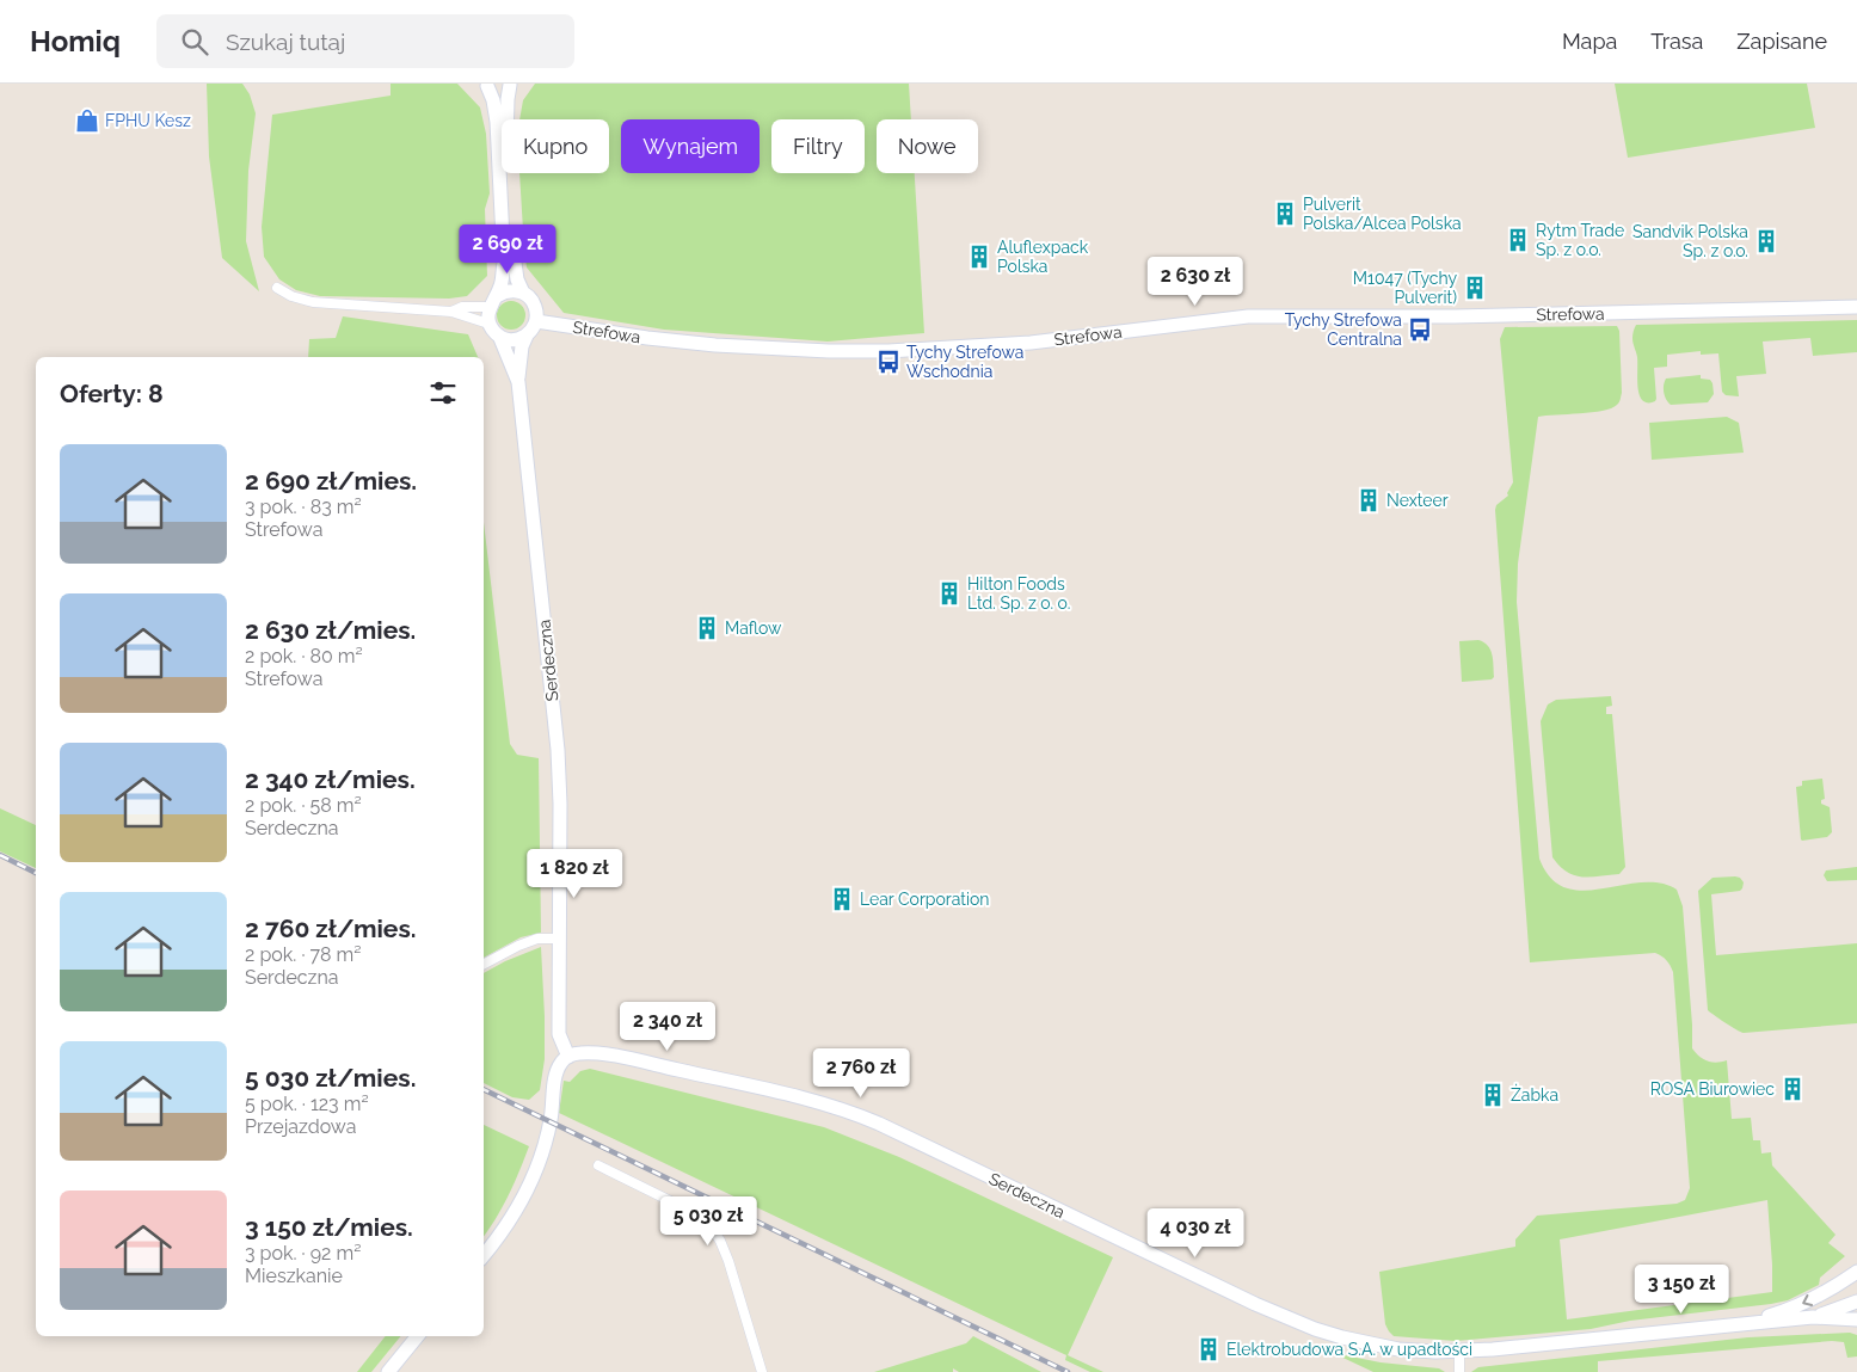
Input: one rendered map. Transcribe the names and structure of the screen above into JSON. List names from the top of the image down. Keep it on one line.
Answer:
{"streets":{"street":["Strefowa","Serdeczna"]},"crossings":[["Strefowa","Serdeczna"]],"places":{"shop":["FPHU Kesz"],"building":["Pulverit Polska/Alcea Polska","Rytm Trade Sp. z o.o.","Sandvik Polska Sp. z o.o.","Aluflexpack Polska","M1047 (Tychy Pulverit)","Nexteer","Hilton Foods Ltd. Sp. z o. o.","Maflow","Lear Corporation","ROSA Biurowiec","Żabka","Elektrobudowa S.A. w upadłości"],"bus stop":["Tychy Strefowa Centralna","Tychy Strefowa Wschodnia"]},"page":{"header":"Homiq","search":"Szukaj tutaj","nav":["Mapa","Trasa","Zapisane"],"chip":["Kupno","Wynajem","Filtry","Nowe"],"price":["2 690 zł","2 630 zł","1 820 zł","2 340 zł","2 760 zł","5 030 zł","4 030 zł","3 150 zł"],"heading":"Oferty: 8","list":[{"name":"2 690 zł/mies.","note":"3 pok. · 83 m² · Strefowa"},{"name":"2 630 zł/mies.","note":"2 pok. · 80 m² · Strefowa"},{"name":"2 340 zł/mies.","note":"2 pok. · 58 m² · Serdeczna"},{"name":"2 760 zł/mies.","note":"2 pok. · 78 m² · Serdeczna"},{"name":"5 030 zł/mies.","note":"5 pok. · 123 m² · Przejazdowa"},{"name":"3 150 zł/mies.","note":"3 pok. · 92 m² · Mieszkanie"}]}}
